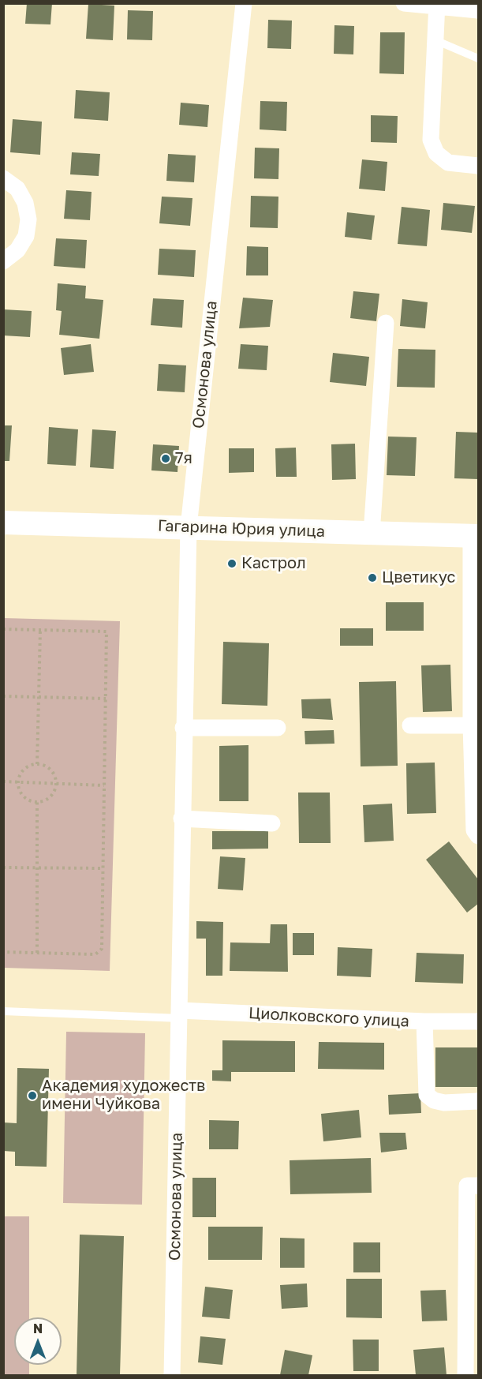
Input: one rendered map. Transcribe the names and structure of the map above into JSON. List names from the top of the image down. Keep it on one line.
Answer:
{"streets":{"main road":["Гагарина Юрия улица"],"street":["Осмонова улица","Циолковского улица"]},"crossings":[["Осмонова улица","Гагарина Юрия улица"],["Осмонова улица","Циолковского улица"]],"places":["7я","Кастрол","Цветикус","Академия художеств имени Чуйкова"],"north":"top"}
